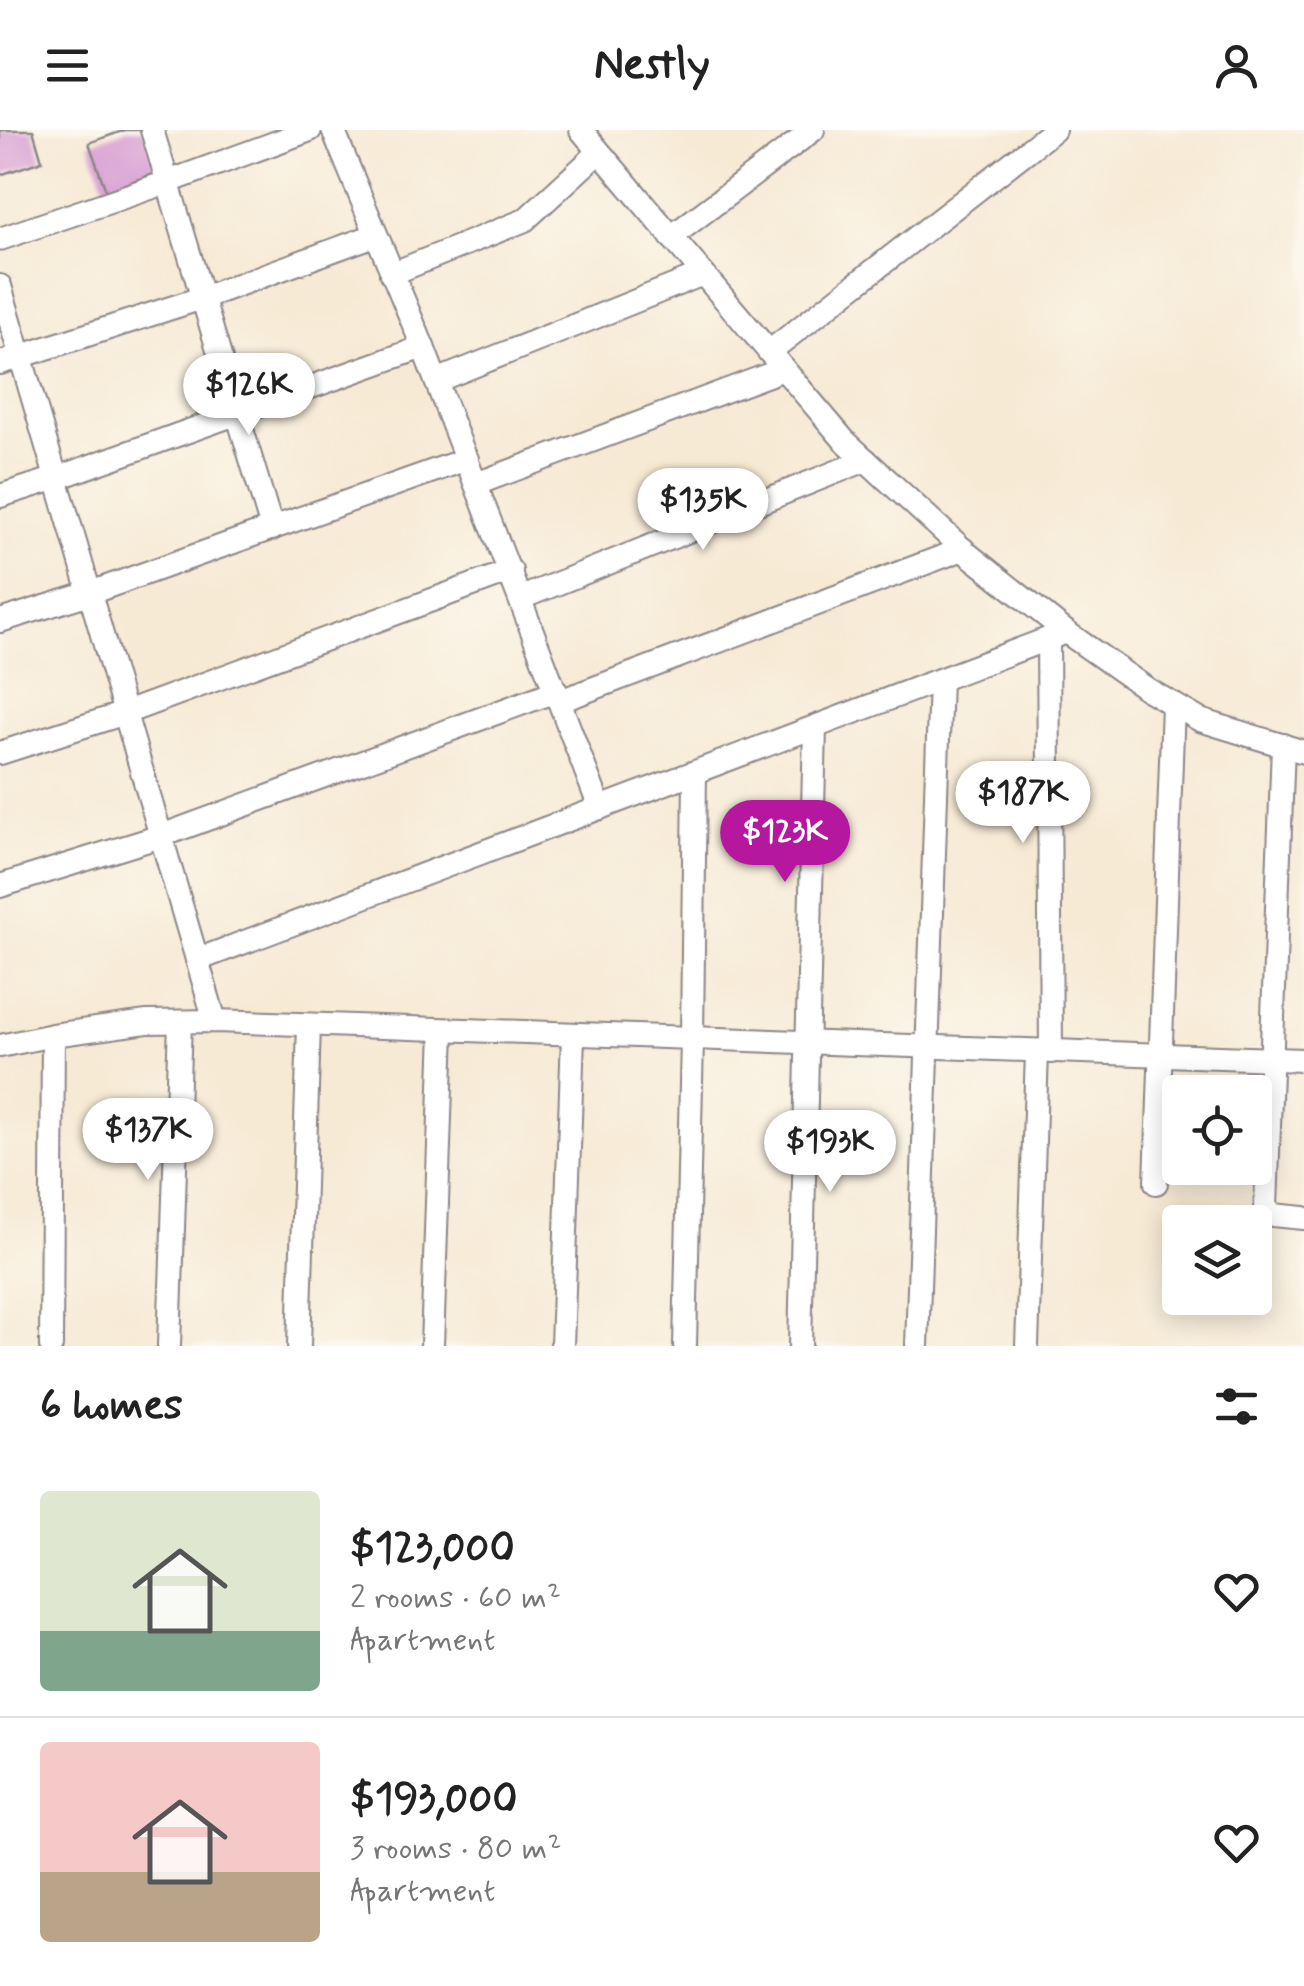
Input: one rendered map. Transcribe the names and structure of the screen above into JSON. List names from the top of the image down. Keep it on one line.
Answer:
{"page":{"header":"Nestly","price":["$126K","$135K","$187K","$123K","$137K","$193K"],"heading":"6 homes","list":[{"name":"$123,000","note":"2 rooms · 60 m² · Apartment"},{"name":"$193,000","note":"3 rooms · 80 m² · Apartment"}]}}
